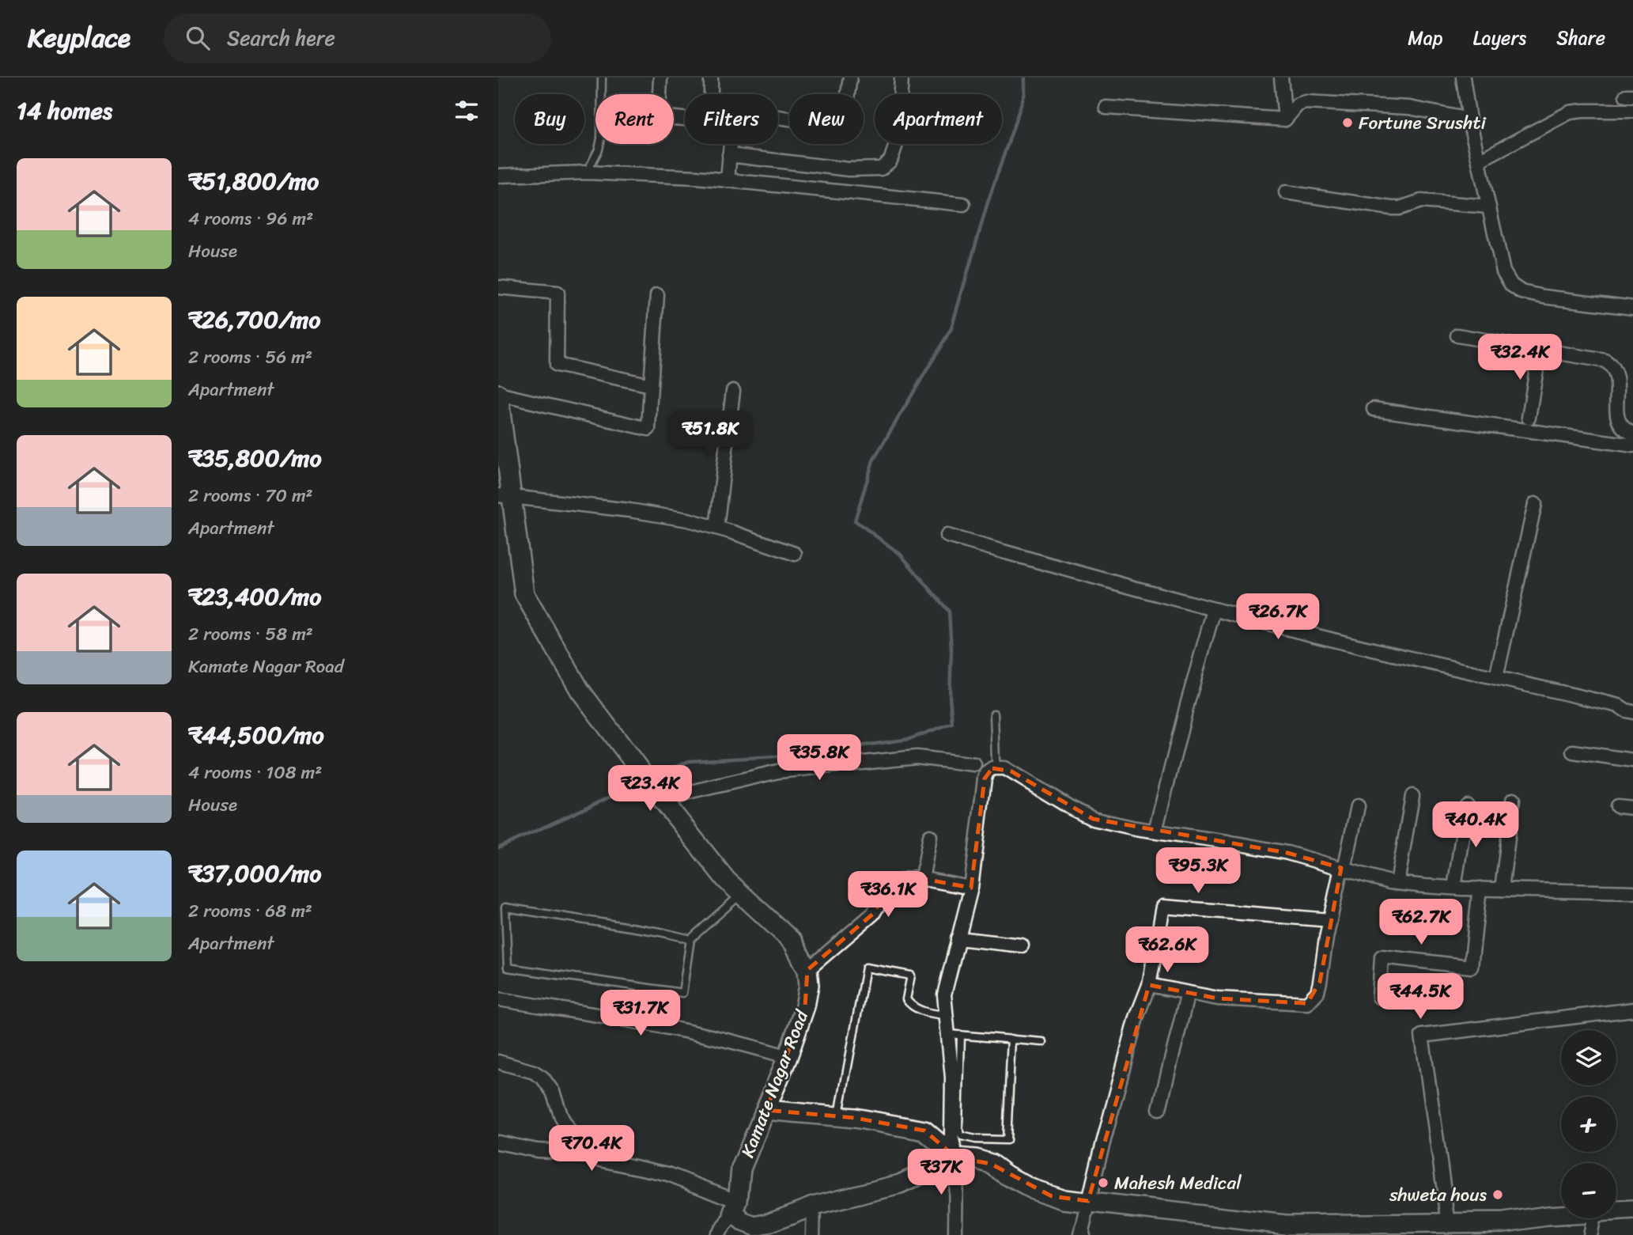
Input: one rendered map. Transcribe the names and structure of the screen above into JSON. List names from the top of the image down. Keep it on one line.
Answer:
{"streets":{"street":["Kamate Nagar Road"]},"places":["Fortune Srushti","Mahesh Medical","shweta hous"],"page":{"header":"Keyplace","search":"Search here","nav":["Map","Layers","Share"],"heading":"14 homes","chip":["Buy","Rent","Filters","New","Apartment"],"list":[{"name":"₹51,800/mo","note":"4 rooms · 96 m² · House"},{"name":"₹26,700/mo","note":"2 rooms · 56 m² · Apartment"},{"name":"₹35,800/mo","note":"2 rooms · 70 m² · Apartment"},{"name":"₹23,400/mo","note":"2 rooms · 58 m² · Kamate Nagar Road"},{"name":"₹44,500/mo","note":"4 rooms · 108 m² · House"},{"name":"₹37,000/mo","note":"2 rooms · 68 m² · Apartment"}],"price":["₹32.4K","₹51.8K","₹26.7K","₹35.8K","₹23.4K","₹40.4K","₹95.3K","₹36.1K","₹62.7K","₹62.6K","₹44.5K","₹31.7K","₹70.4K","₹37K"],"map_buttons":["+","−"]}}
